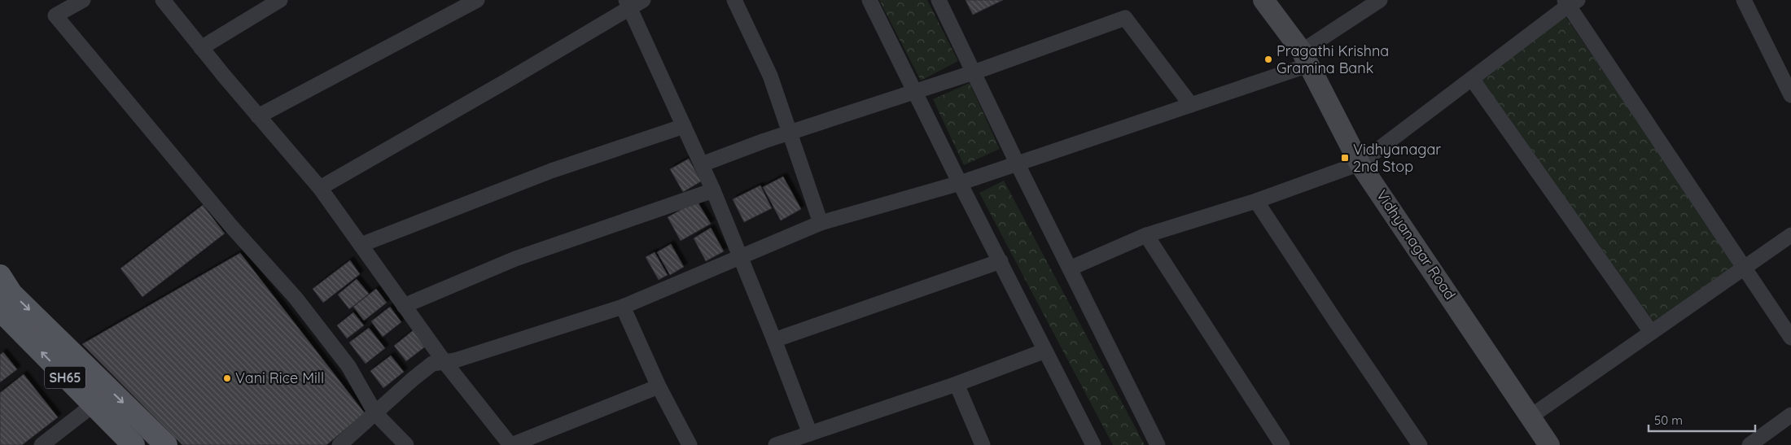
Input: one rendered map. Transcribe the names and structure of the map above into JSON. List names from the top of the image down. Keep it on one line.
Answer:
{"streets":{"main road":["SH65"],"street":["Vidhyanagar Road"]},"places":{"other":["Pragathi Krishna Gramina Bank","Vani Rice Mill"],"transit":["Vidhyanagar 2nd Stop"]},"scale_bar":"50 m"}
